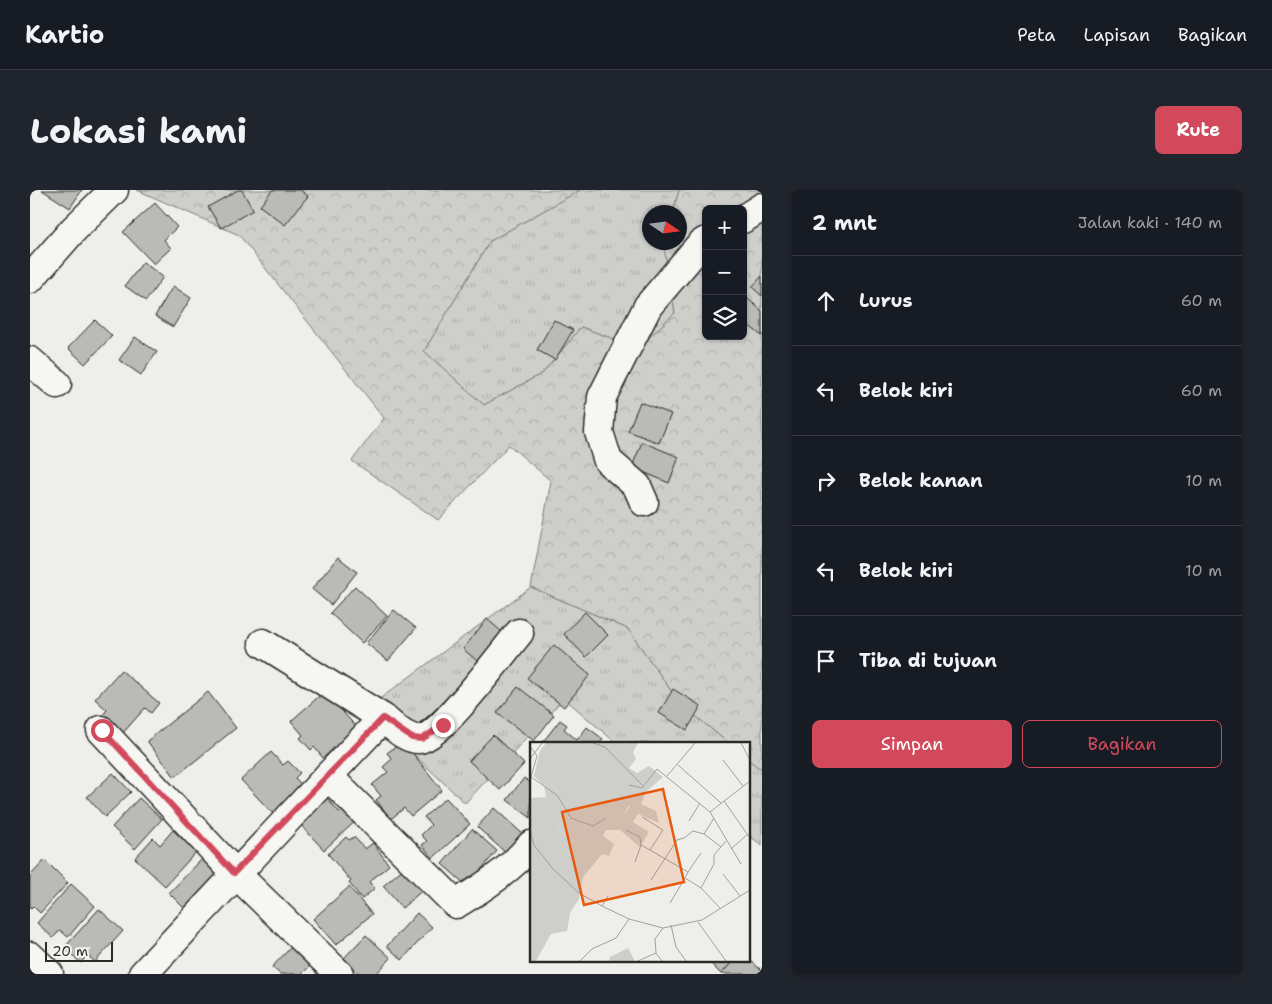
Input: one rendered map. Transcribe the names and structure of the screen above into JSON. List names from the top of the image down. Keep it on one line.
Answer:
{"scale_bar":"20 m","north":"right","page":{"header":"Kartio","nav":["Peta","Lapisan","Bagikan"],"buttons":["Rute",["Simpan","Bagikan"]],"title":"Lokasi kami","heading":["2 mnt","Jalan kaki · 140 m"],"map_buttons":["+","−"],"list":[["Lurus","60 m"],["Belok kiri","60 m"],["Belok kanan","10 m"],["Belok kiri","10 m"],"Tiba di tujuan"],"scale":"20 m"}}
